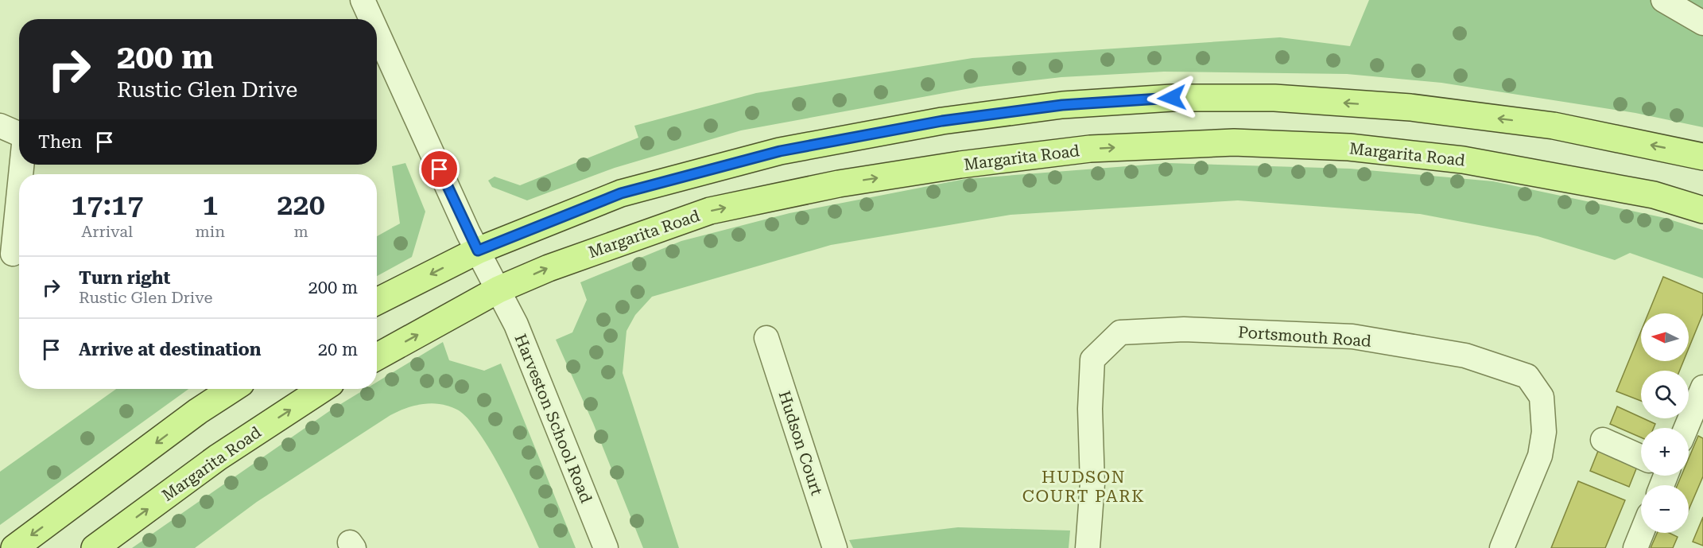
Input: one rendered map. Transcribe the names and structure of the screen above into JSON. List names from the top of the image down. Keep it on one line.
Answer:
{"streets":{"main road":["Margarita Road"],"street":["Portsmouth Road","Harveston School Road","Hudson Court"]},"crossings":[["Margarita Road","Harveston School Road"]],"districts":["HUDSON COURT PARK"],"north":"left","page":{"turn":["200 m","Rustic Glen Drive"],"then":"Then","eta":["17:17","Arrival","1","min","220","m"],"list":[{"name":"Turn right","note":"Rustic Glen Drive","value":"200 m"},{"name":"Arrive at destination","value":"20 m"}],"map_buttons":["+","−"]}}
